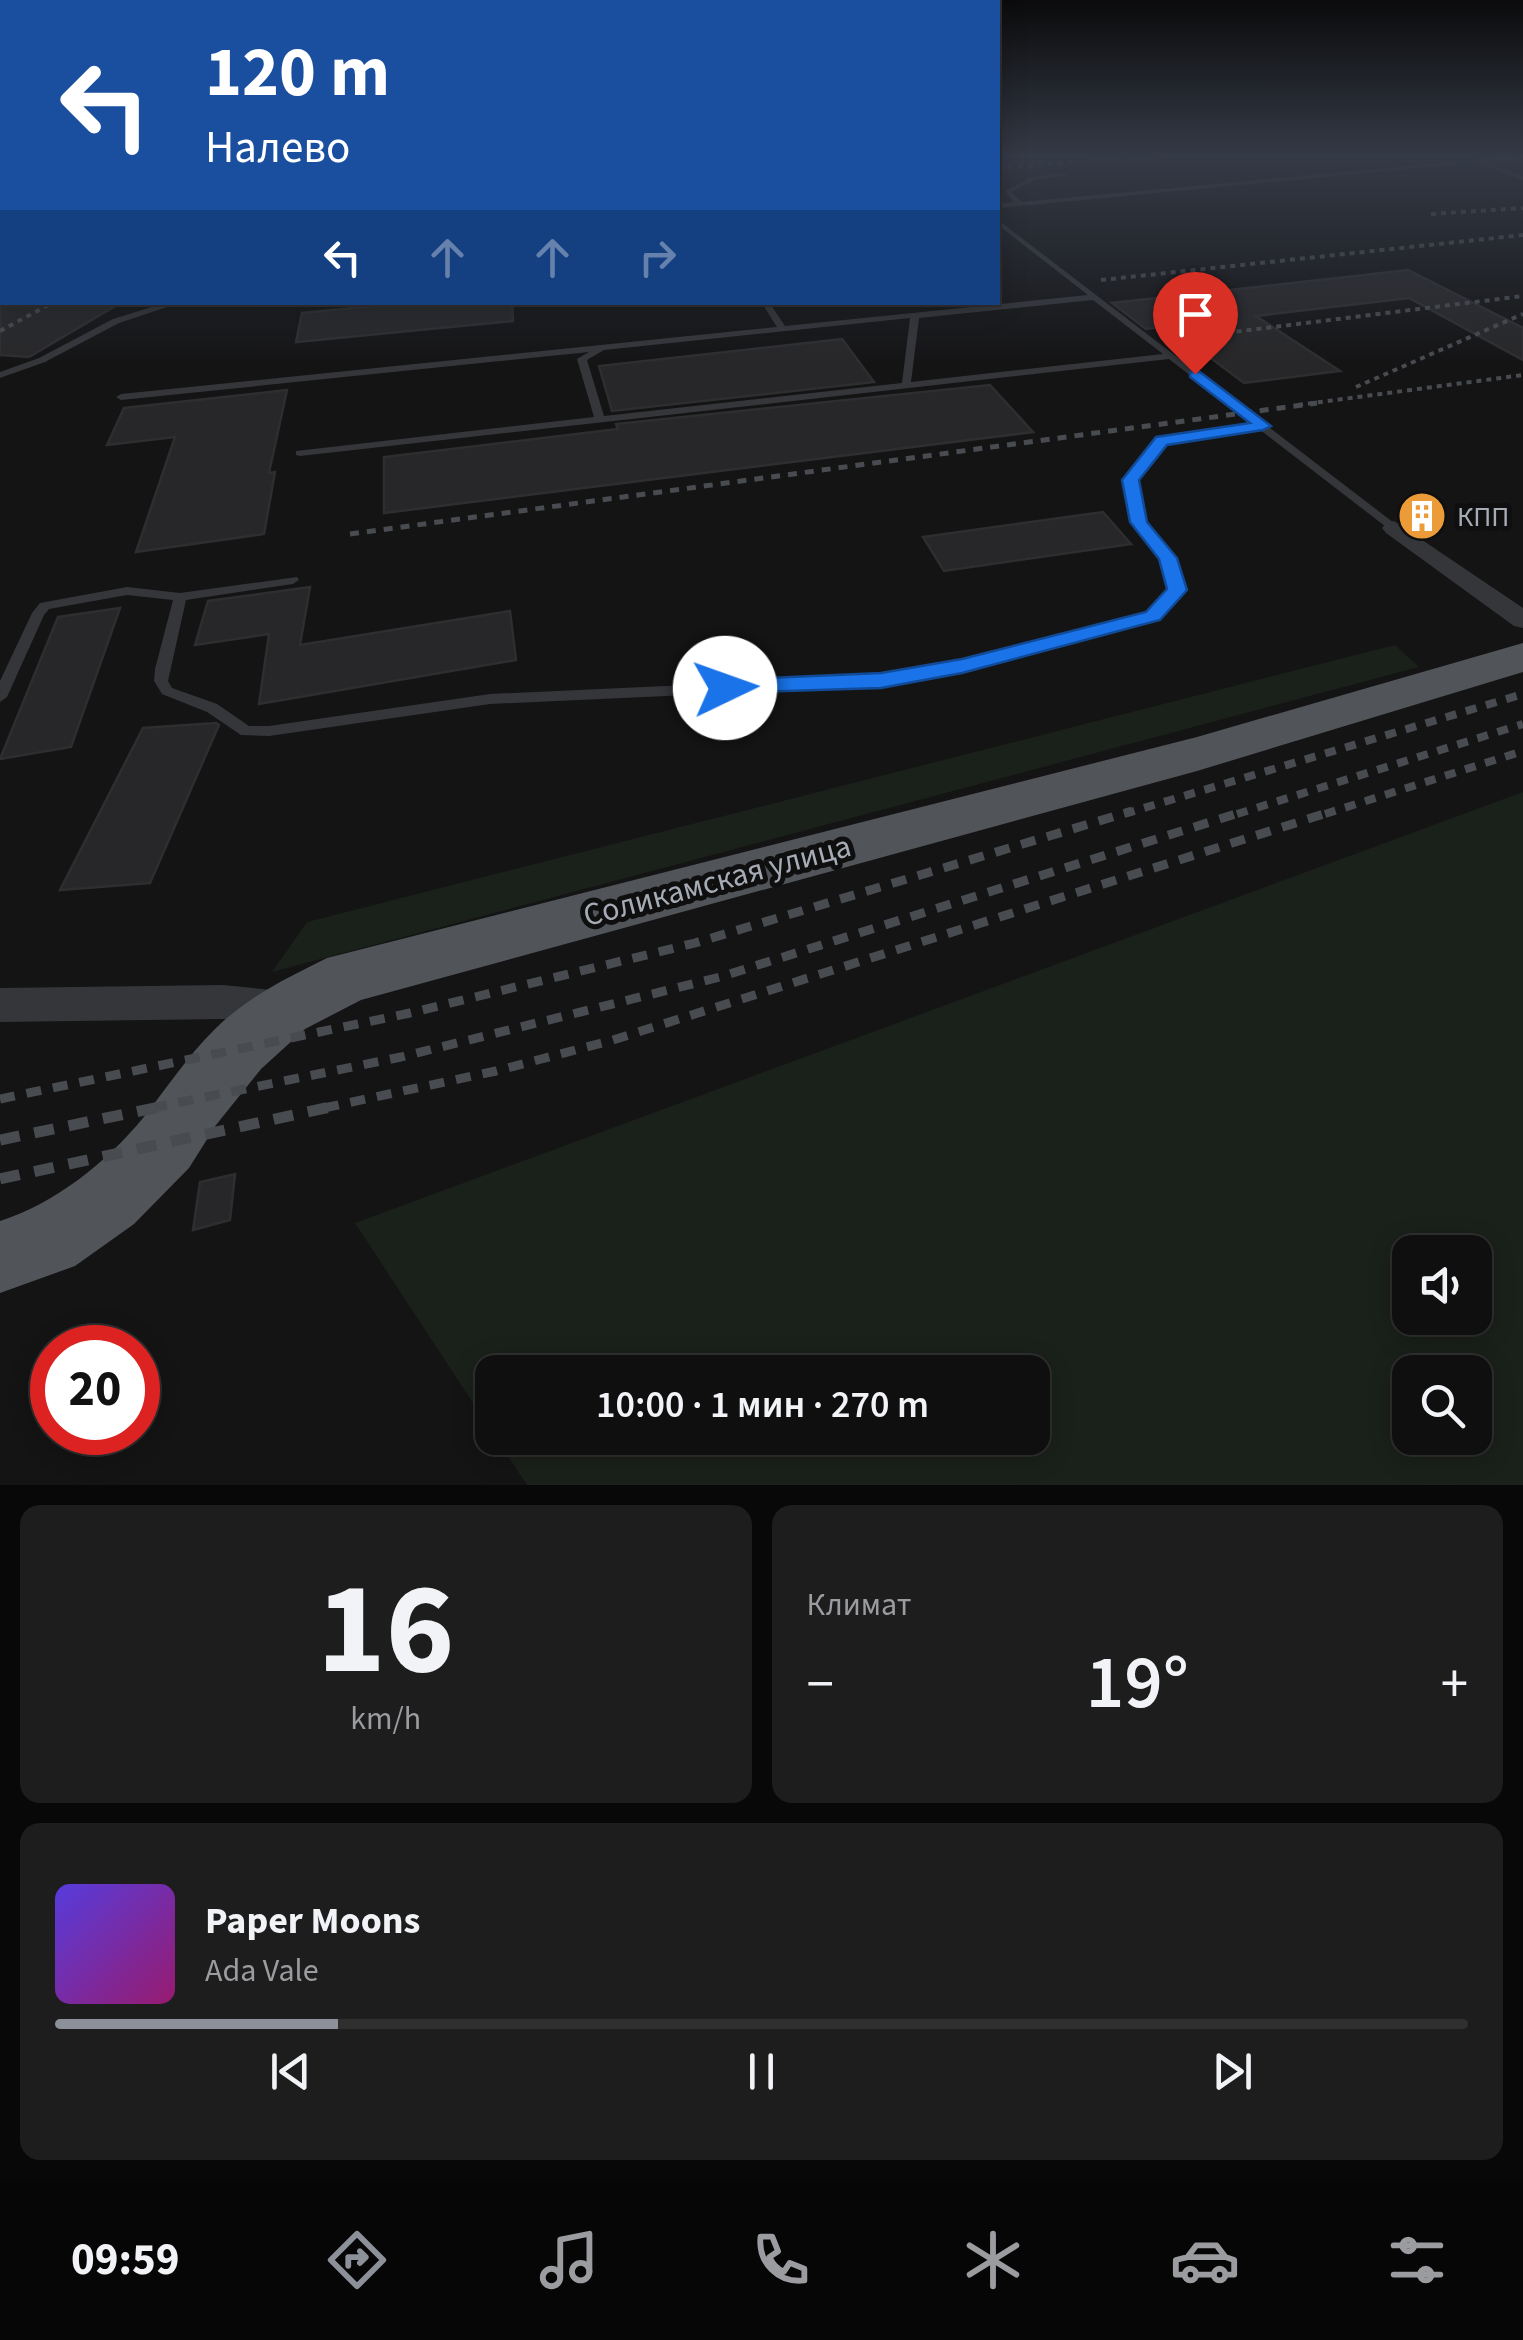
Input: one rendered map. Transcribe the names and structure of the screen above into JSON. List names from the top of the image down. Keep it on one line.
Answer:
{"streets":{"main road":["Соликамская улица"]},"places":{"building":["КПП"]},"page":{"turn":["120 m","Налево"],"limit":"20","trip":"10:00 · 1 мин · 270 m","tile":[["16","km/h"],"Климат"],"heat":["−","19°","+"],"song":["Paper Moons","Ada Vale"],"tabs":"09:59"}}
